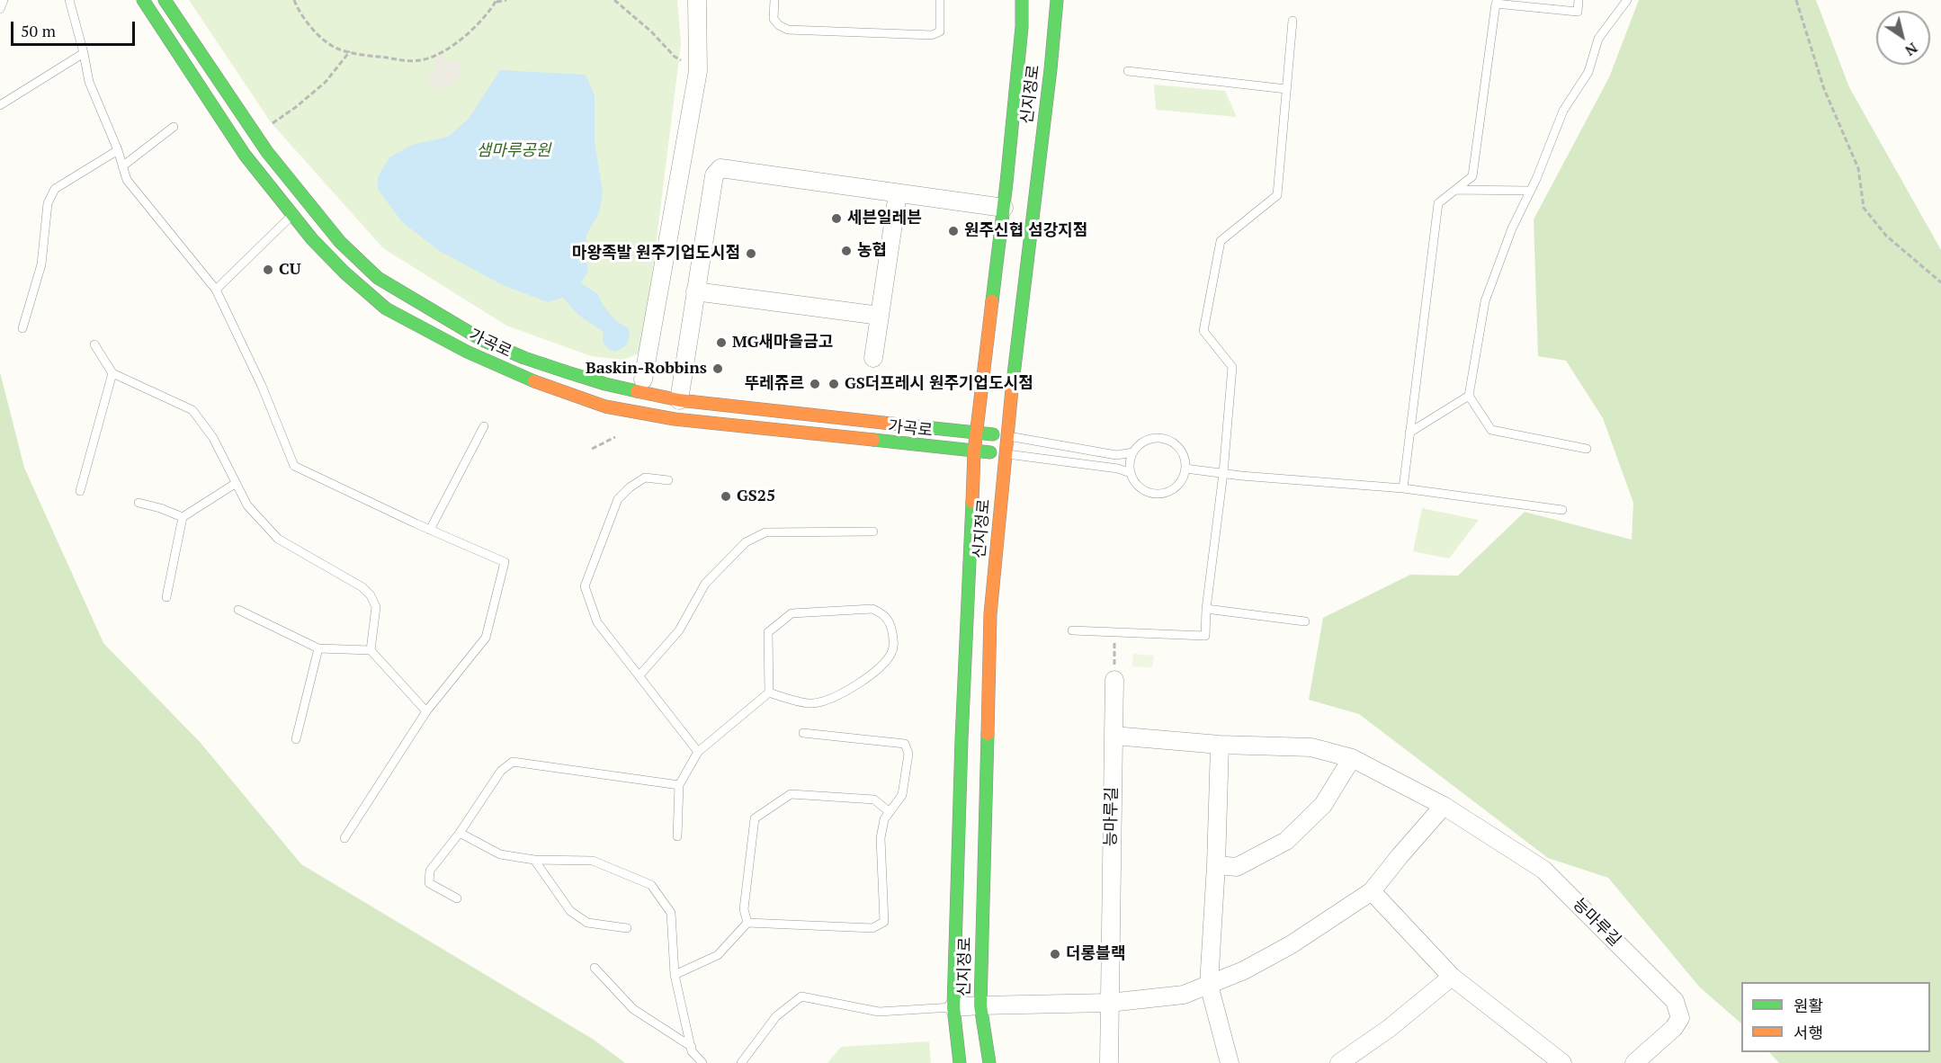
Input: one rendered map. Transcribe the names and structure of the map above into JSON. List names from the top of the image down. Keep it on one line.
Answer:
{"streets":{"street":["신지정로","가곡로","능마루길"]},"crossings":[["신지정로","가곡로"]],"parks":["샘마루공원"],"places":["세븐일레븐","원주신협 섬강지점","농협","마왕족발 원주기업도시점","CU","MG새마을금고","Baskin-Robbins","뚜레쥬르","GS더프레시 원주기업도시점","GS25","더롱블랙"],"legend":["원활","서행"],"scale_bar":"50 m","north":"bottom right"}
